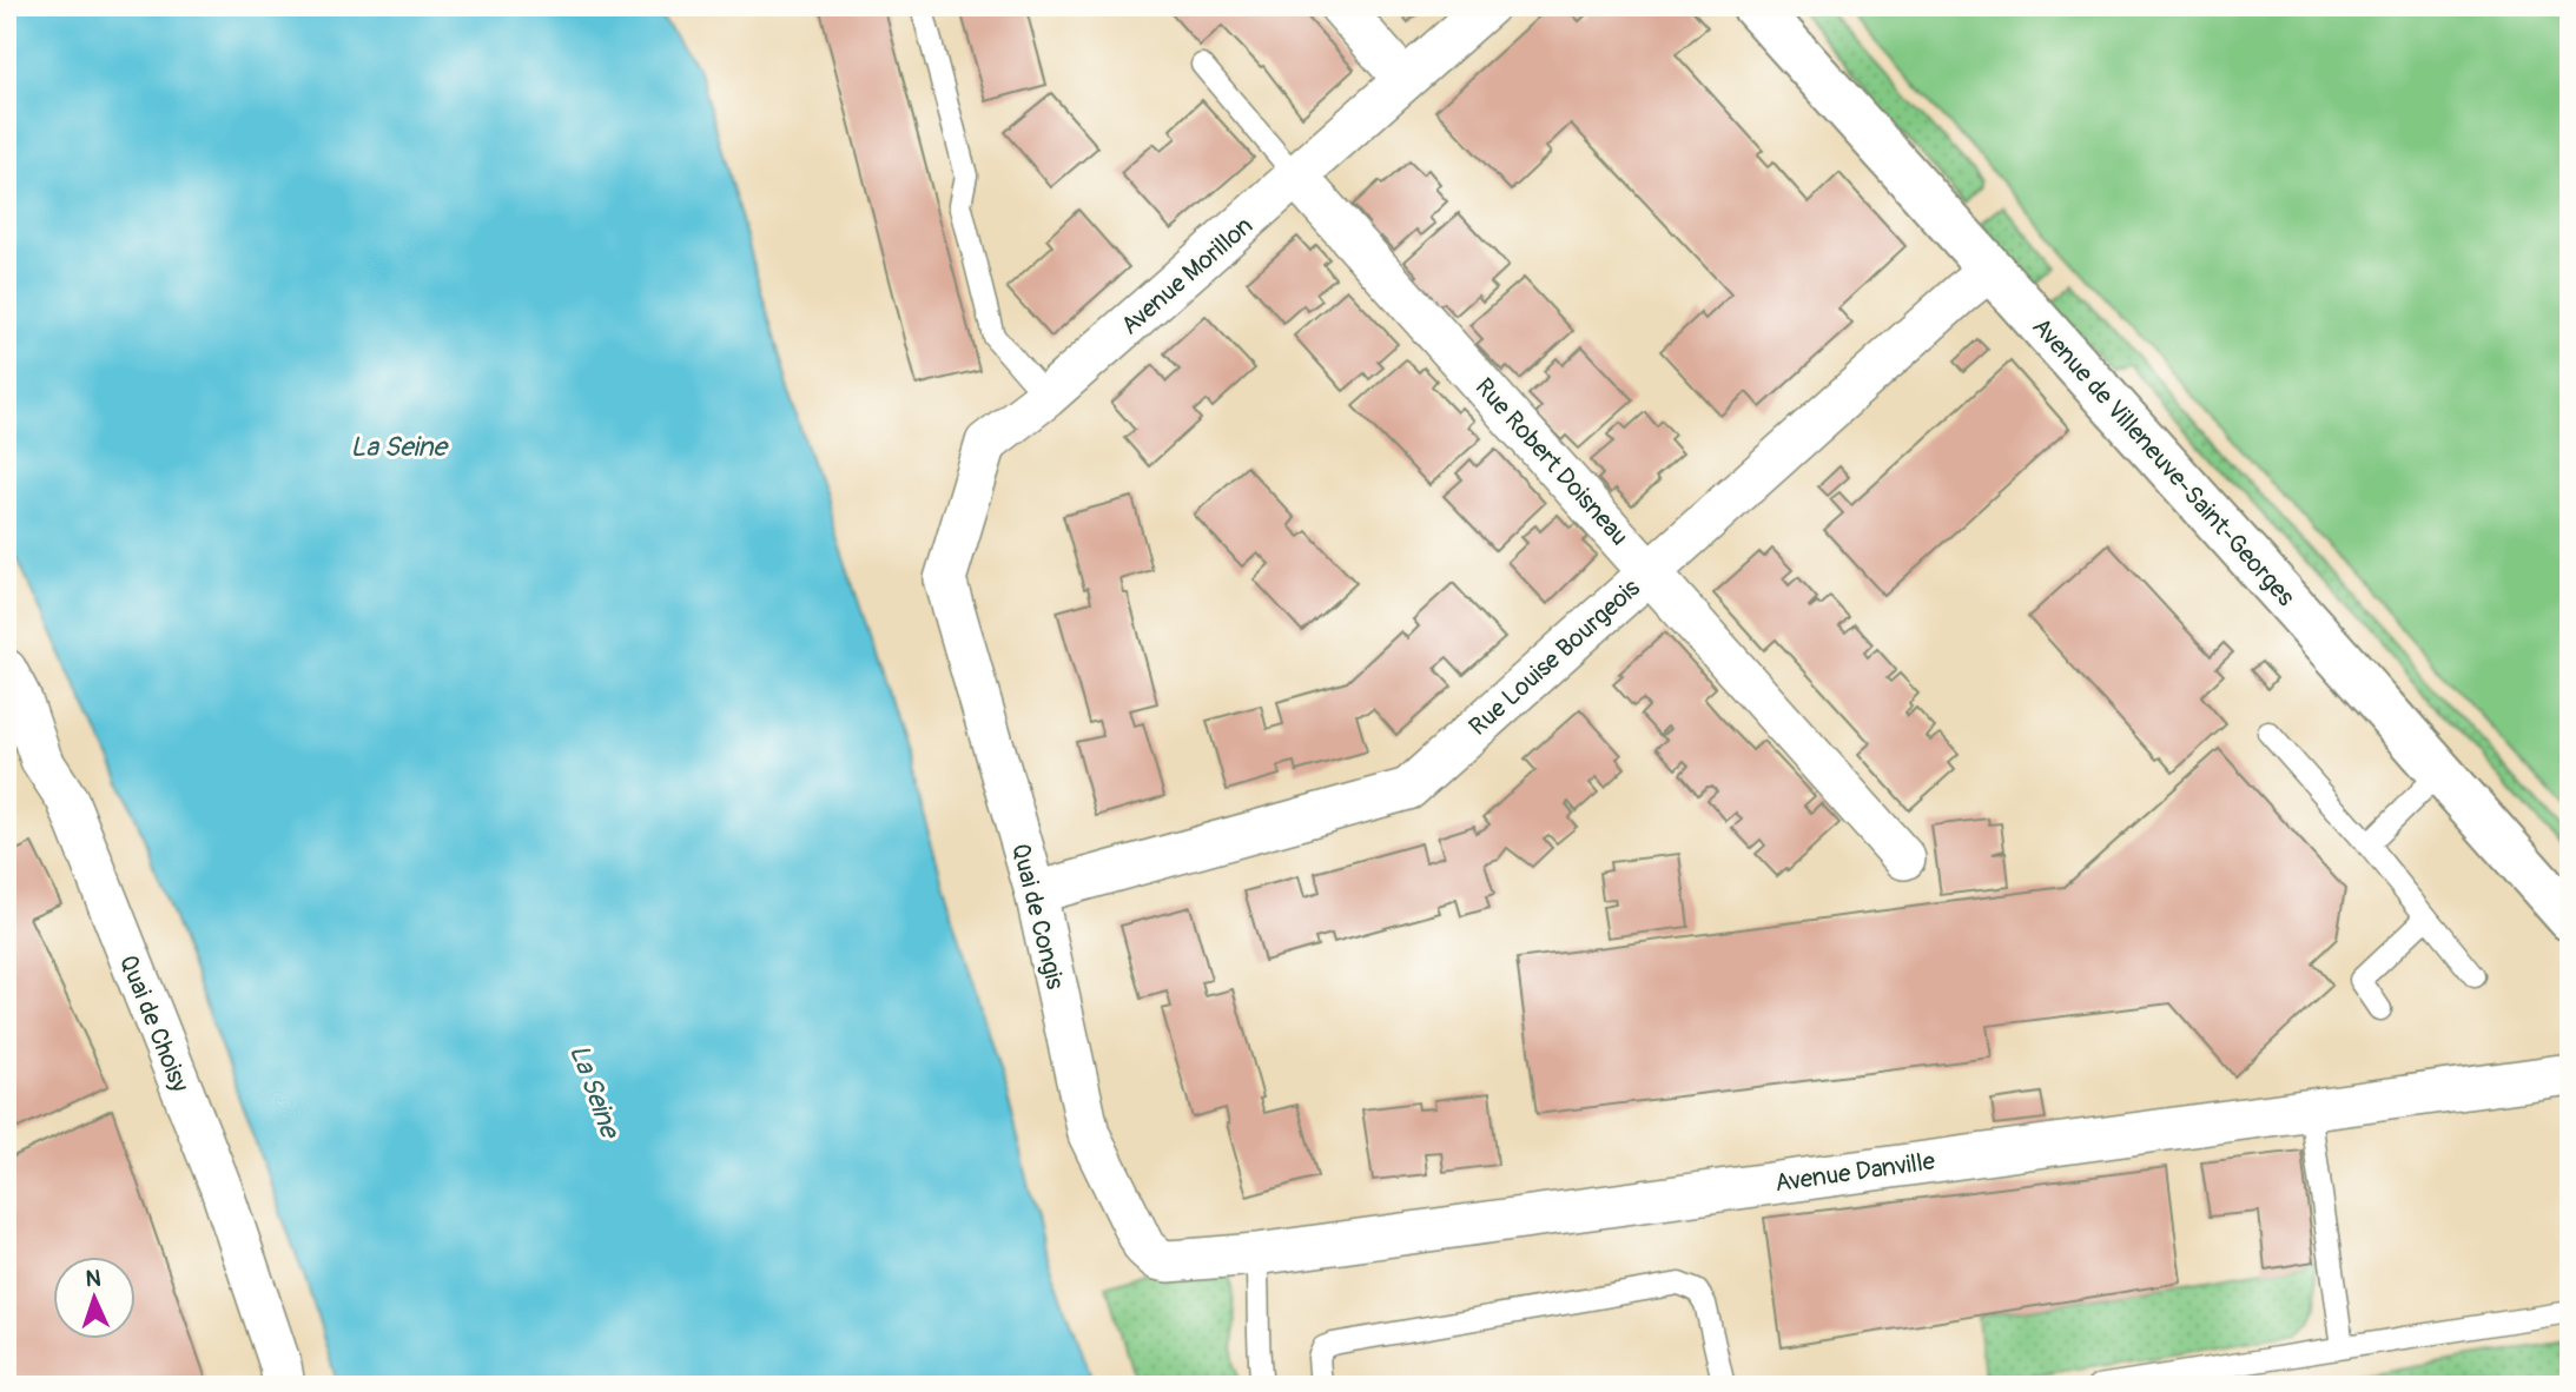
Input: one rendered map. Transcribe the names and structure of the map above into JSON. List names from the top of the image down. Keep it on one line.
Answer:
{"streets":{"main road":["Avenue de Villeneuve-Saint-Georges"],"street":["Avenue Morillon","Rue Robert Doisneau","Rue Louise Bourgeois","Quai de Congis","Quai de Choisy","Avenue Danville"]},"crossings":[["Avenue Morillon","Rue Robert Doisneau"],["Avenue Morillon","Quai de Congis"],["Rue Robert Doisneau","Rue Louise Bourgeois"],["Avenue de Villeneuve-Saint-Georges","Rue Louise Bourgeois"],["Rue Louise Bourgeois","Quai de Congis"],["Quai de Congis","Avenue Danville"]],"water":["La Seine"],"north":"top"}
